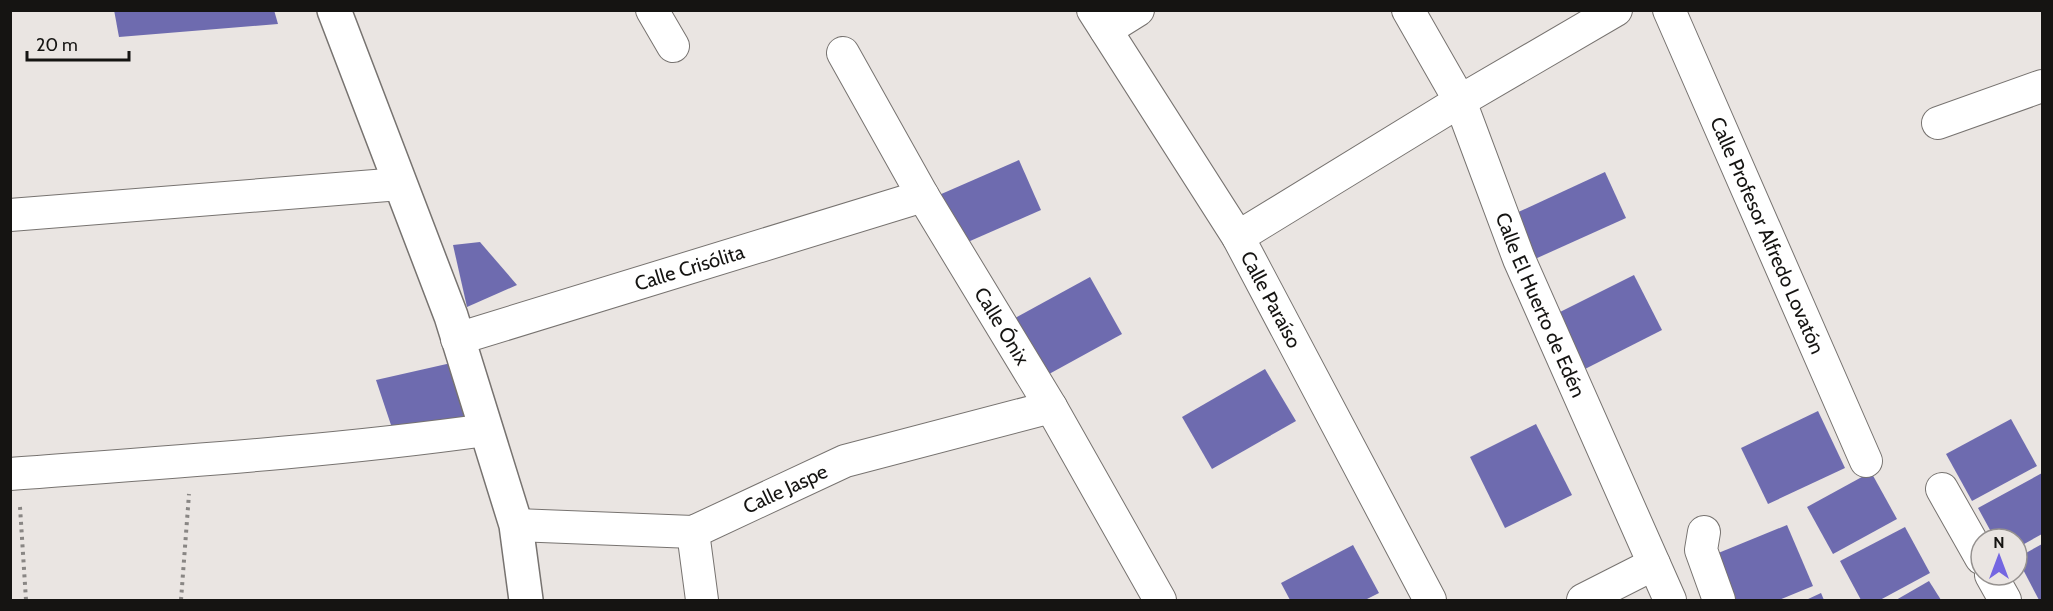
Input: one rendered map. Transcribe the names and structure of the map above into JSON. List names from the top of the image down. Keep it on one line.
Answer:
{"streets":{"street":["Calle Profesor Alfredo Lovatón","Calle Crisólita","Calle Paraíso","Calle El Huerto de Edén","Calle Ónix","Calle Jaspe"]},"crossings":[["Calle Crisólita","Calle Ónix"],["Calle Ónix","Calle Jaspe"]],"scale_bar":"20 m","north":"top"}
